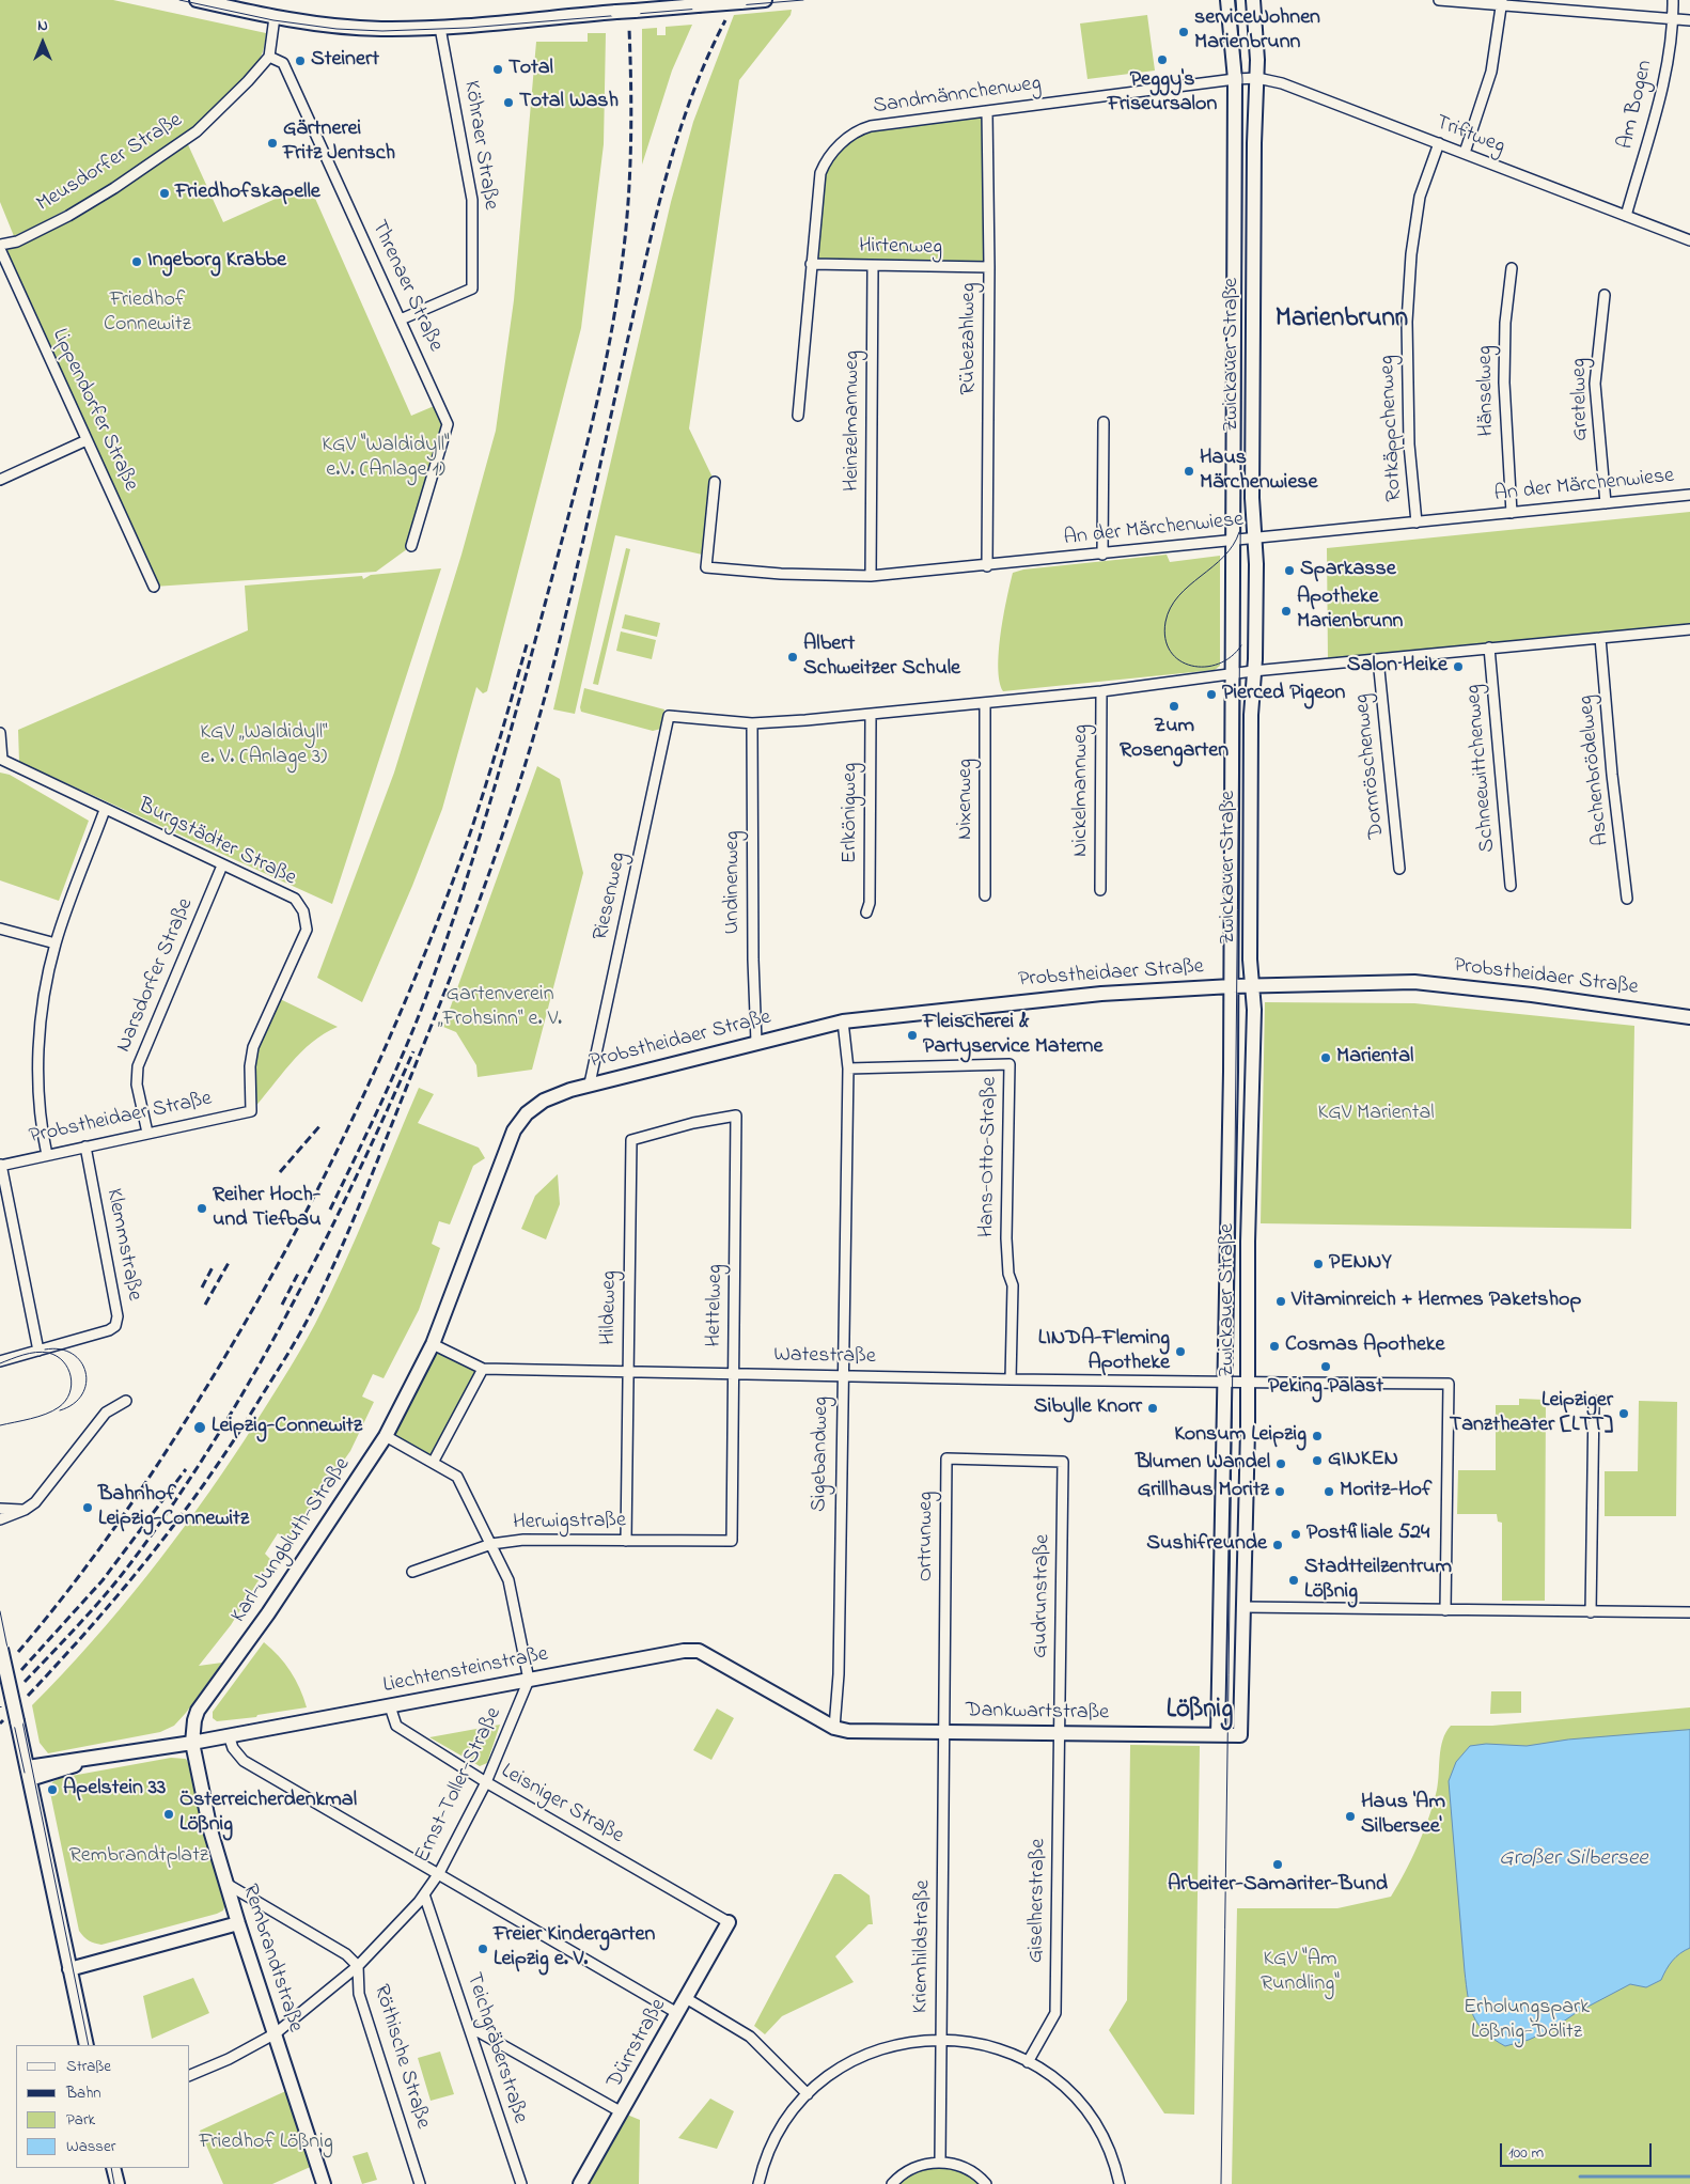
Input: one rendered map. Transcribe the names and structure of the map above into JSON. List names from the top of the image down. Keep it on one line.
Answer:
{"streets":{"main road":["Zwickauer Straße","Probstheidaer Straße","Karl-Jungbluth-Straße","Liechtensteinstraße","Dankwartstraße","Rembrandtstraße","Dürrstraße"],"street":["Sandmännchenweg","Am Bogen","Triftweg","Köhraer Straße","Meusdorfer Straße","Hirtenweg","Threnaer Straße","Rübezahlweg","Hänselweg","Gretelweg","Lippendorfer Straße","Heinzelmannweg","Rotkäppchenweg","An der Märchenwiese","Dornröschenweg","Schneewittchenweg","Aschenbrödelweg","Nickelmannweg","Nixenweg","Erlkönigweg","Burgstädter Straße","Undinenweg","Riesenweg","Narsdorfer Straße","Hans-Otto-Straße","Klemmstraße","Hettelweg","Hildeweg","Watestraße","Sigebandweg","Herwigstraße","Ortrunweg","Gudrunstraße","Ernst-Toller-Straße","Leisniger Straße","Giselherstraße","Kriemhildstraße","Teichgräberstraße","Röthische Straße"]},"crossings":[["Sandmännchenweg","Triftweg"],["Sandmännchenweg","Hirtenweg"],["Sandmännchenweg","Rübezahlweg"],["Sandmännchenweg","Zwickauer Straße"],["Am Bogen","Triftweg"],["Triftweg","Zwickauer Straße"],["Triftweg","Rotkäppchenweg"],["Köhraer Straße","Threnaer Straße"],["Meusdorfer Straße","Threnaer Straße"],["Hirtenweg","Rübezahlweg"],["Hirtenweg","Heinzelmannweg"],["Rübezahlweg","An der Märchenwiese"],["Zwickauer Straße","An der Märchenwiese"],["Zwickauer Straße","Probstheidaer Straße"],["Zwickauer Straße","Watestraße"],["Zwickauer Straße","Dankwartstraße"],["Hänselweg","An der Märchenwiese"],["Gretelweg","An der Märchenwiese"],["Heinzelmannweg","An der Märchenwiese"],["Rotkäppchenweg","An der Märchenwiese"],["Burgstädter Straße","Probstheidaer Straße"],["Burgstädter Straße","Narsdorfer Straße"],["Undinenweg","Riesenweg"],["Undinenweg","Probstheidaer Straße"],["Riesenweg","Probstheidaer Straße"],["Probstheidaer Straße","Narsdorfer Straße"],["Probstheidaer Straße","Klemmstraße"],["Probstheidaer Straße","Sigebandweg"],["Probstheidaer Straße","Karl-Jungbluth-Straße"],["Hans-Otto-Straße","Watestraße"],["Hans-Otto-Straße","Sigebandweg"],["Hettelweg","Hildeweg"],["Hettelweg","Watestraße"],["Hettelweg","Herwigstraße"],["Hildeweg","Watestraße"],["Hildeweg","Herwigstraße"],["Watestraße","Sigebandweg"],["Watestraße","Karl-Jungbluth-Straße"],["Sigebandweg","Liechtensteinstraße"],["Sigebandweg","Dankwartstraße"],["Ortrunweg","Gudrunstraße"],["Ortrunweg","Dankwartstraße"],["Ortrunweg","Kriemhildstraße"],["Karl-Jungbluth-Straße","Liechtensteinstraße"],["Karl-Jungbluth-Straße","Rembrandtstraße"],["Gudrunstraße","Dankwartstraße"],["Gudrunstraße","Giselherstraße"],["Liechtensteinstraße","Dankwartstraße"],["Liechtensteinstraße","Ernst-Toller-Straße"],["Liechtensteinstraße","Leisniger Straße"],["Liechtensteinstraße","Rembrandtstraße"],["Dankwartstraße","Giselherstraße"],["Dankwartstraße","Kriemhildstraße"],["Ernst-Toller-Straße","Leisniger Straße"],["Ernst-Toller-Straße","Rembrandtstraße"],["Ernst-Toller-Straße","Teichgräberstraße"],["Ernst-Toller-Straße","Röthische Straße"],["Leisniger Straße","Dürrstraße"],["Rembrandtstraße","Röthische Straße"]],"districts":["Marienbrunn","Lößnig"],"water":["Großer Silbersee"],"parks":["Friedhof Connewitz","KGV \"Waldidyll\" e.V. (Anlage 1)","KGV „Waldidyll“ e. V. (Anlage 3)","Gartenverein „Frohsinn“ e. V.","KGV Mariental","Rembrandtplatz","KGV \"Am Rundling\"","Erholungspark Lößnig-Dölitz","Friedhof Lößnig"],"places":["serviceWohnen Marienbrunn","Peggy's Friseursalon","Steinert","Total","Total Wash","Gärtnerei Fritz Jentsch","Friedhofskapelle","Ingeborg Krabbe","Haus Märchenwiese","Sparkasse","Apotheke Marienbrunn","Albert Schweitzer Schule","Salon Heike","Pierced Pigeon","Zum Rosengarten","Fleischerei & Partyservice Materne","Mariental","Reiher Hoch- und Tiefbau","PENNY","Vitaminreich + Hermes Paketshop","Cosmas Apotheke","LINDA-Fleming Apotheke","Peking Palast","Sibylle Knorr","Leipziger Tanztheater [LTT]","Leipzig-Connewitz","Konsum Leipzig","GINKEN","Blumen Wandel","Grillhaus Moritz","Moritz-Hof","Bahnhof Leipzig-Connewitz","Postfiliale 524","Sushifreunde","Stadtteilzentrum Lößnig","Apelstein 33","Österreicherdenkmal Lößnig","Haus 'Am Silbersee'","Arbeiter-Samariter-Bund","Freier Kindergarten Leipzig e. V."],"legend":["Straße","Bahn","Park","Wasser"],"scale_bar":"100 m","north":"top"}
